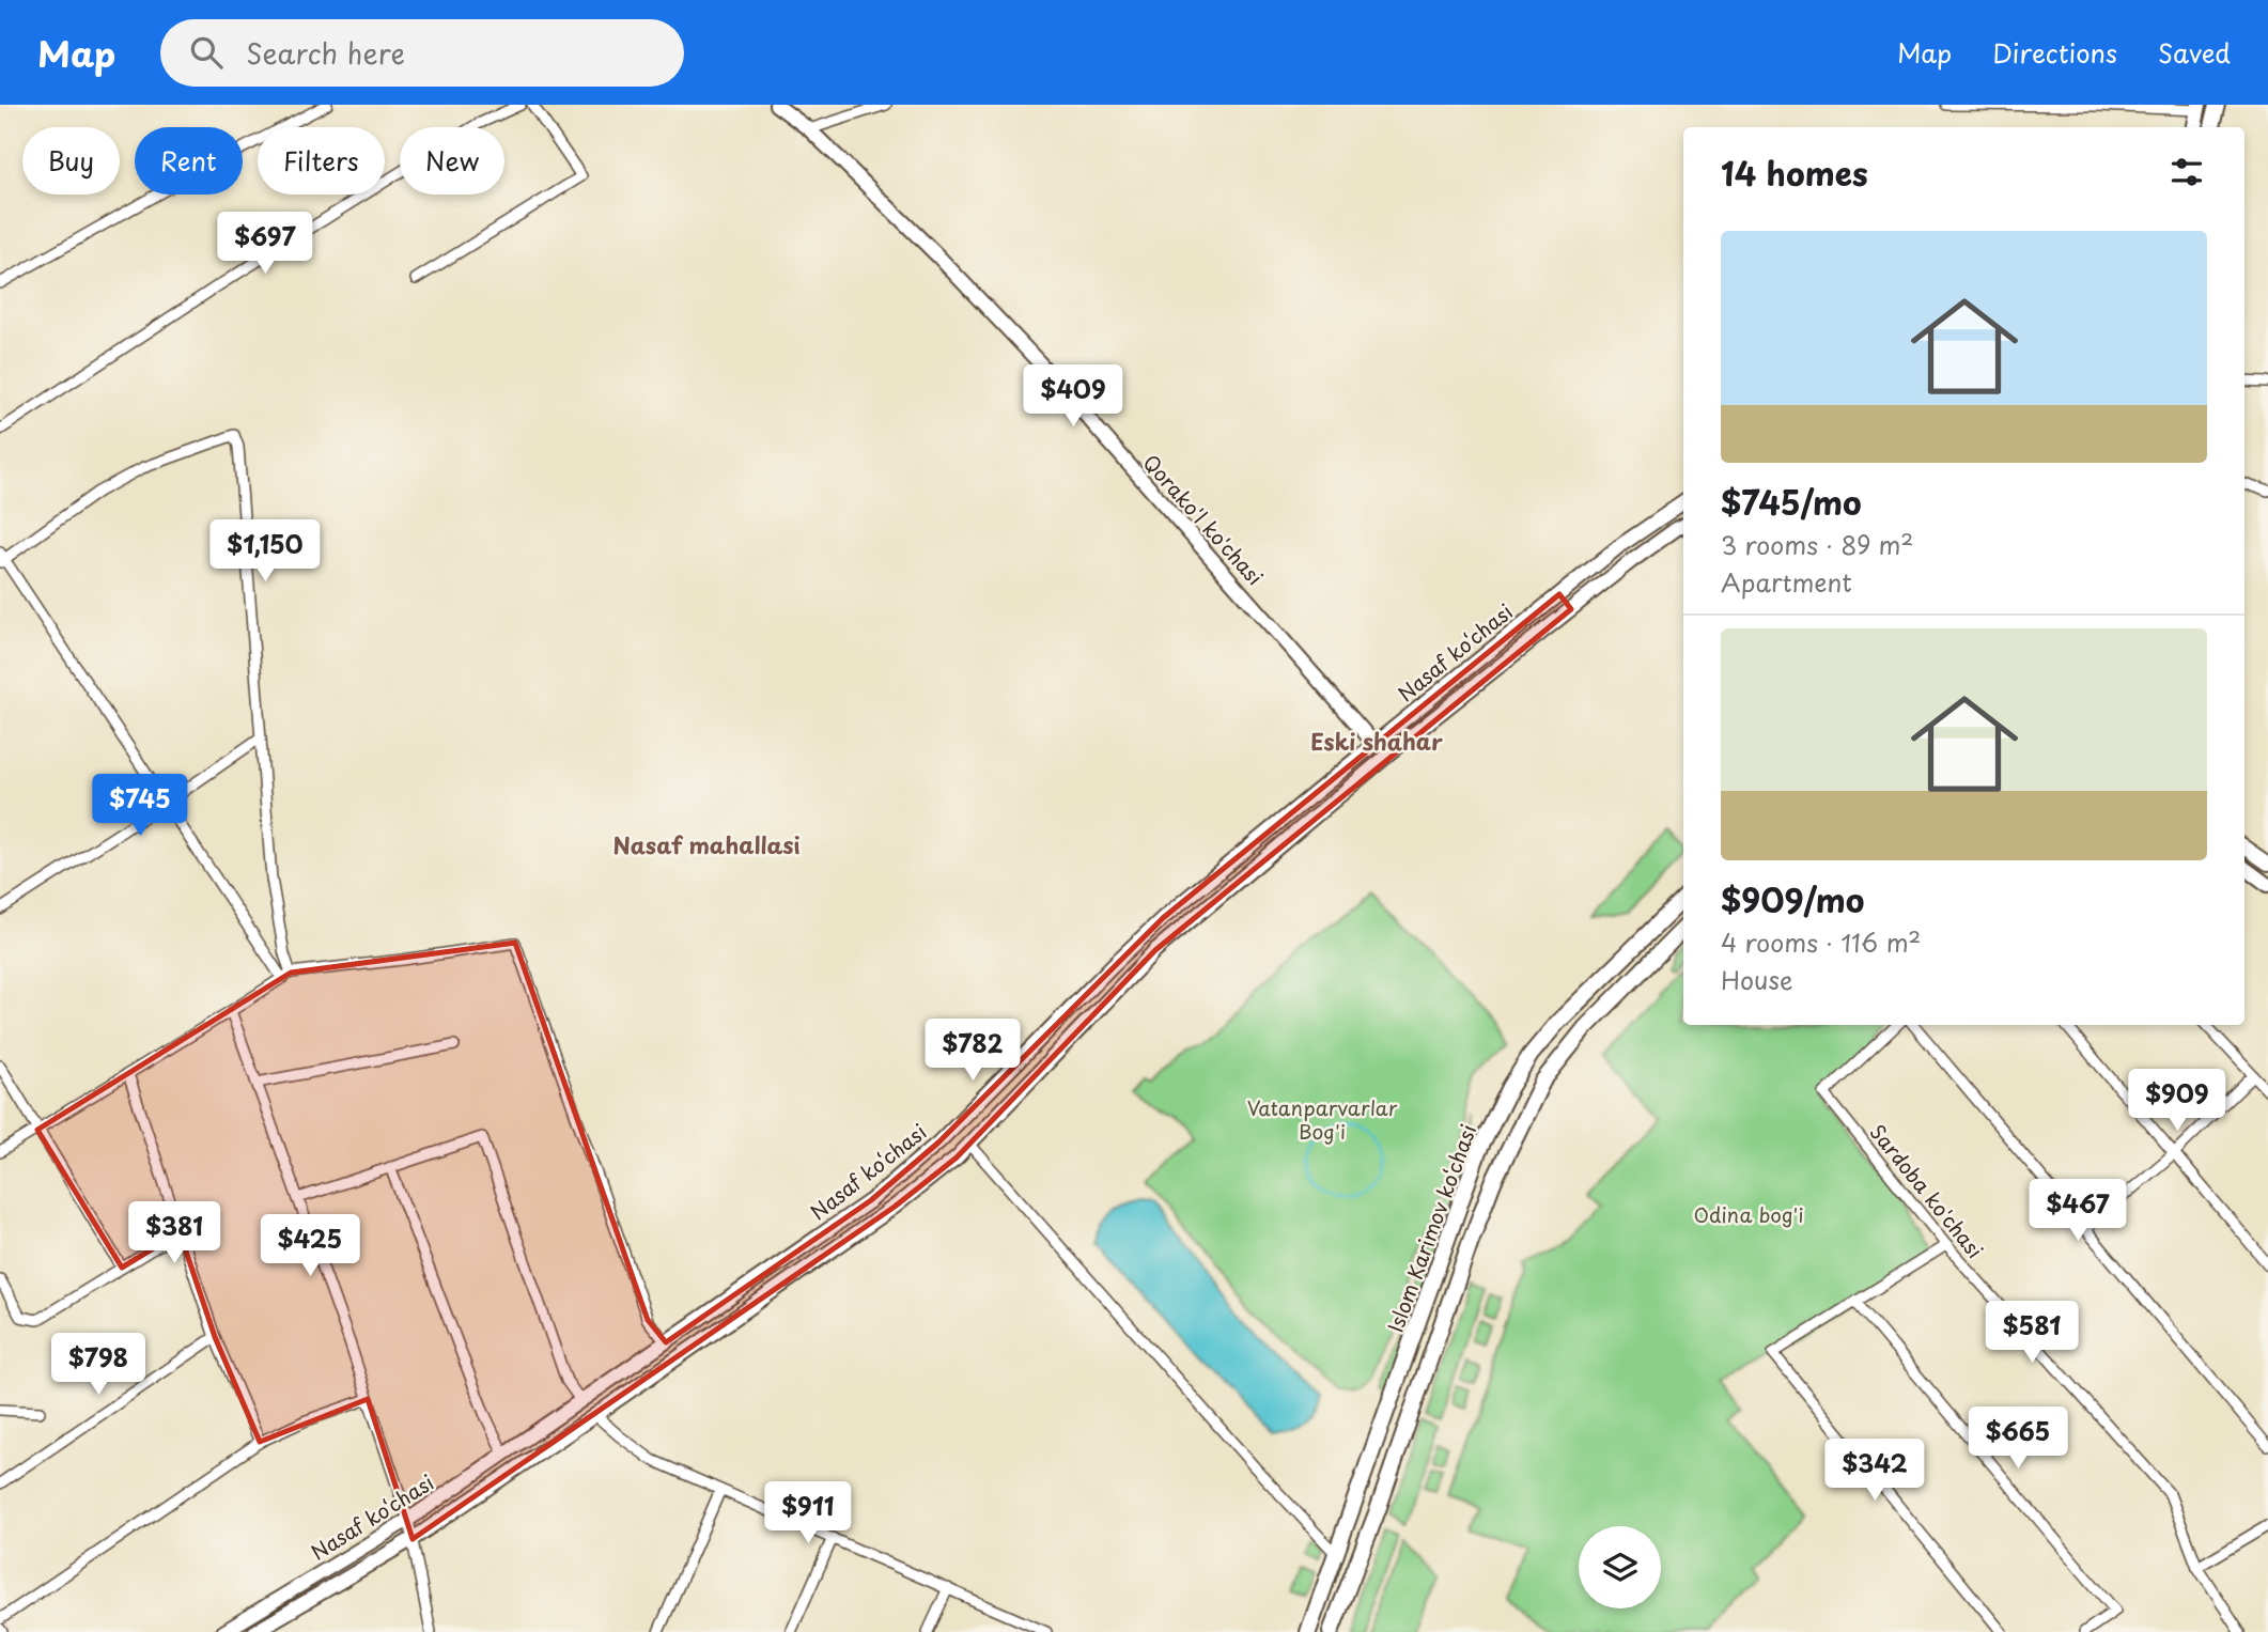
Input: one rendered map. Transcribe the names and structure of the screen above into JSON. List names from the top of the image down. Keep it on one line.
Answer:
{"streets":{"main road":["Qorako'l ko'chasi","Nasaf ko‘chasi","Islom Karimov ko‘chasi"],"street":["Sardoba ko'chasi"]},"crossings":[["Qorako'l ko'chasi","Nasaf ko‘chasi"]],"districts":["Eski shahar","Nasaf mahallasi"],"parks":["Vatanparvarlar Bog'i","Odina bog'i"],"page":{"header":"Map","search":"Search here","nav":["Map","Directions","Saved"],"chip":["Buy","Rent","Filters","New"],"heading":"14 homes","price":["$697","$409","$1,150","$745","$782","$909","$467","$381","$425","$581","$798","$665","$342","$911"],"list":[{"name":"$745/mo","note":"3 rooms · 89 m² · Apartment"},{"name":"$909/mo","note":"4 rooms · 116 m² · House"}]}}
